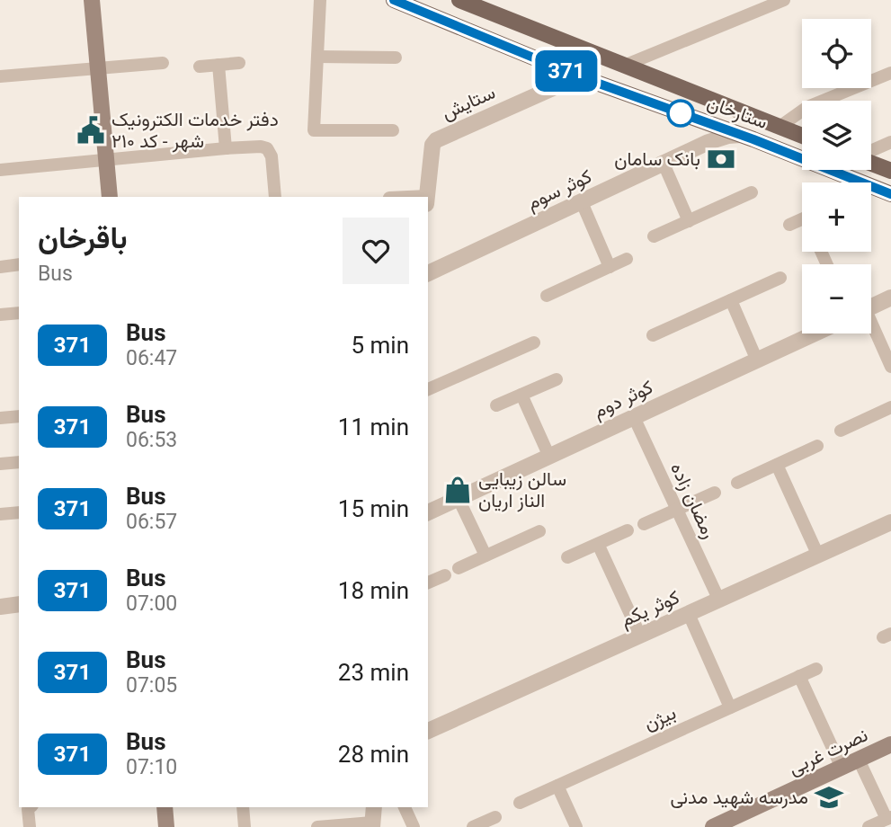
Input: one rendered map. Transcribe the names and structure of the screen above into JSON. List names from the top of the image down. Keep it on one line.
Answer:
{"streets":{"main road":["ستارخان","نصرت غربی"],"street":["ستایش","کوثر سوم","کوثر دوم","رمضان زاده","کوثر یکم","بیژن"]},"crossings":[["ستایش","ستارخان"],["ستارخان","کوثر سوم"],["کوثر دوم","رمضان زاده"],["رمضان زاده","کوثر یکم"]],"places":{"public building":["دفتر خدمات الکترونیک شهر - کد ۲۱۰"],"bank":["بانک سامان"],"shop":["سالن زیبایی الناز اریان"],"school or university":["مدرسه شهید مدنی"]},"lines":["bus line 371"],"page":{"on_map":"371","map_buttons":["+","−"],"heading":["باقرخان","Bus"],"list":[{"mark":"371","name":"Bus","note":"06:47","value":"5 min"},{"mark":"371","name":"Bus","note":"06:53","value":"11 min"},{"mark":"371","name":"Bus","note":"06:57","value":"15 min"},{"mark":"371","name":"Bus","note":"07:00","value":"18 min"},{"mark":"371","name":"Bus","note":"07:05","value":"23 min"},{"mark":"371","name":"Bus","note":"07:10","value":"28 min"}]}}
